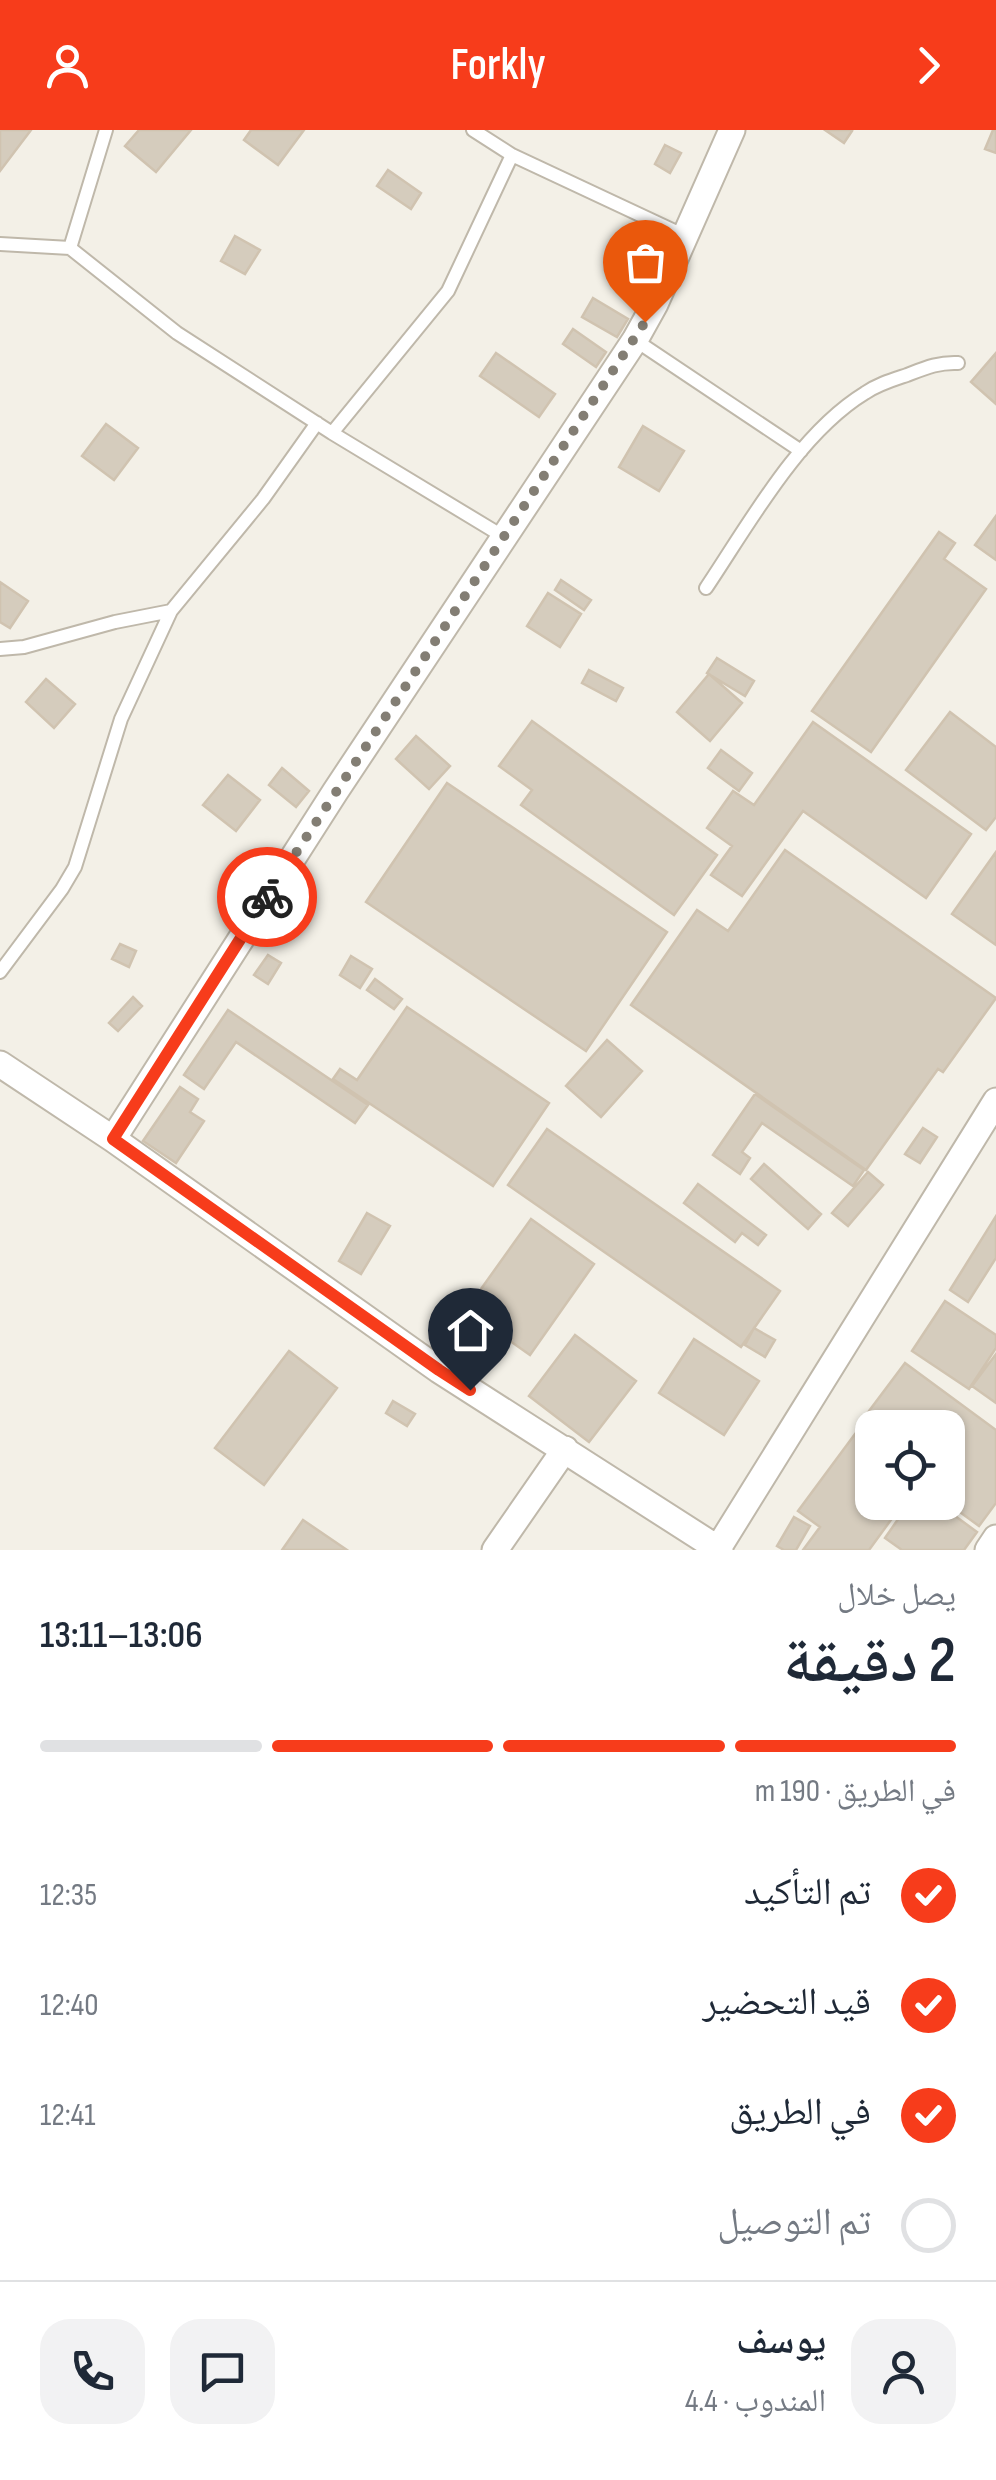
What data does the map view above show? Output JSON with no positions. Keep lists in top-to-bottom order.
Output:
{
  "page": {
    "header": "Forkly",
    "heading": ["2 دقيقة", "يصل خلال", "13:06–13:11"],
    "panel": ["يوسف", "المندوب · 4.4"],
    "bar": "في الطريق · 190 m",
    "list": [
      ["تم التأكيد", "12:35"],
      ["قيد التحضير", "12:40"],
      ["في الطريق", "12:41"],
      "تم التوصيل"
    ]
  }
}
